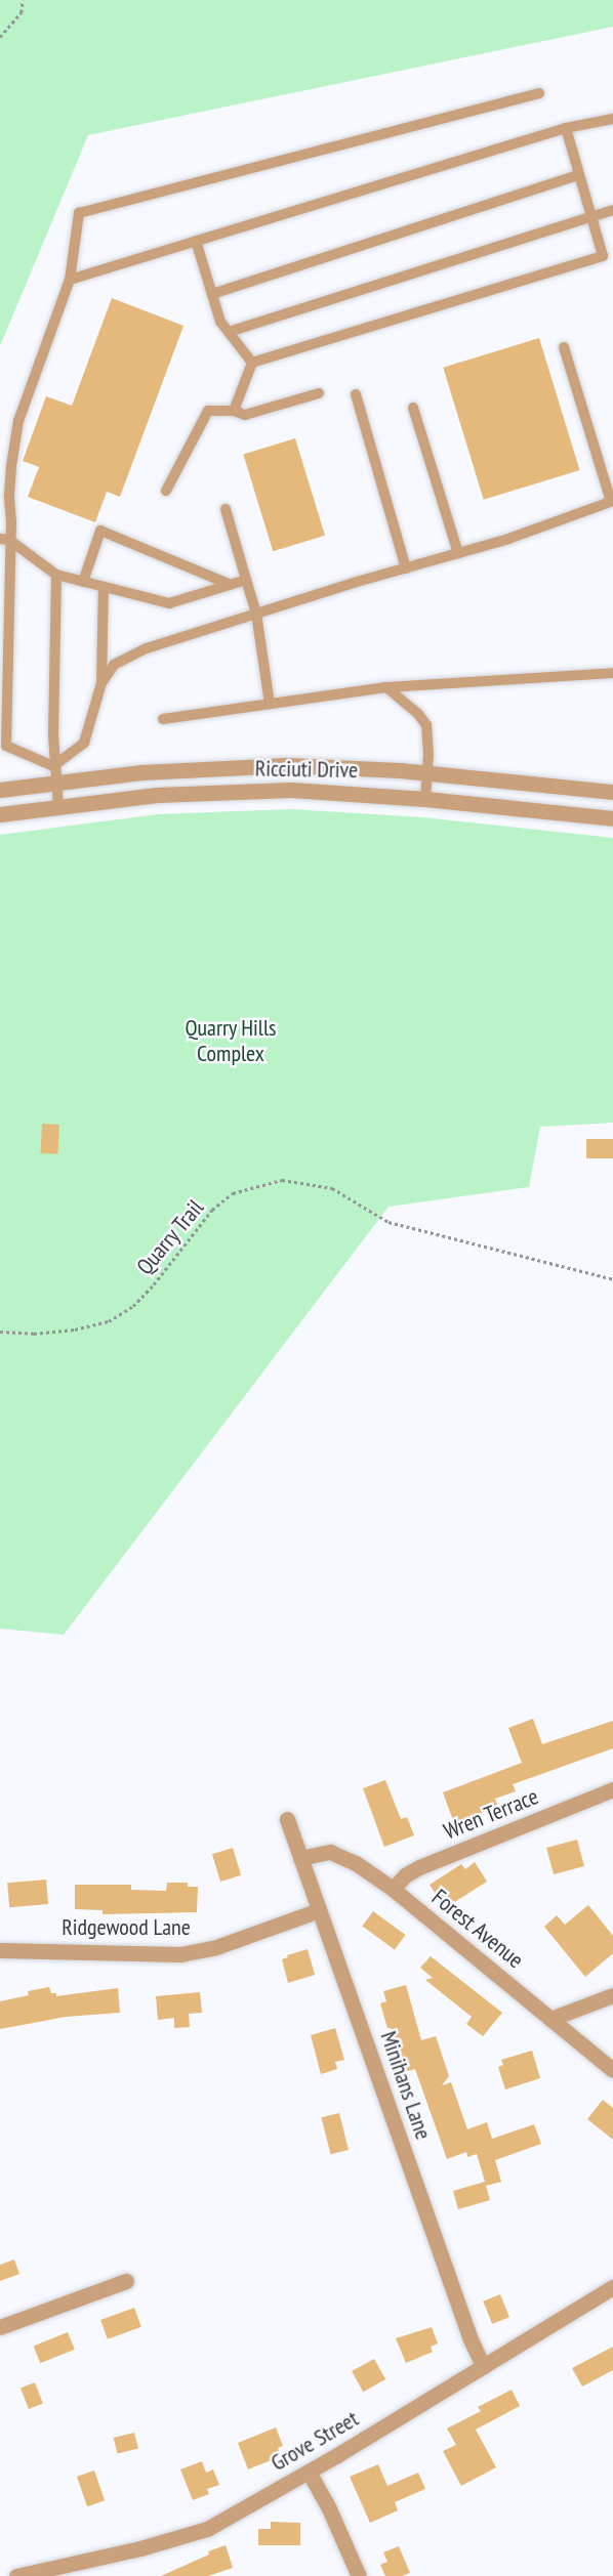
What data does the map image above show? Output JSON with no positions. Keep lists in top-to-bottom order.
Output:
{
  "streets": {
    "street": [
      "Ricciuti Drive",
      "Wren Terrace",
      "Ridgewood Lane",
      "Forest Avenue",
      "Minihans Lane",
      "Grove Street"
    ],
    "path": ["Quarry Trail"]
  },
  "crossings": [
    ["Wren Terrace", "Forest Avenue"],
    ["Ridgewood Lane", "Minihans Lane"],
    ["Forest Avenue", "Minihans Lane"],
    ["Minihans Lane", "Grove Street"]
  ],
  "parks": ["Quarry Hills Complex"]
}
